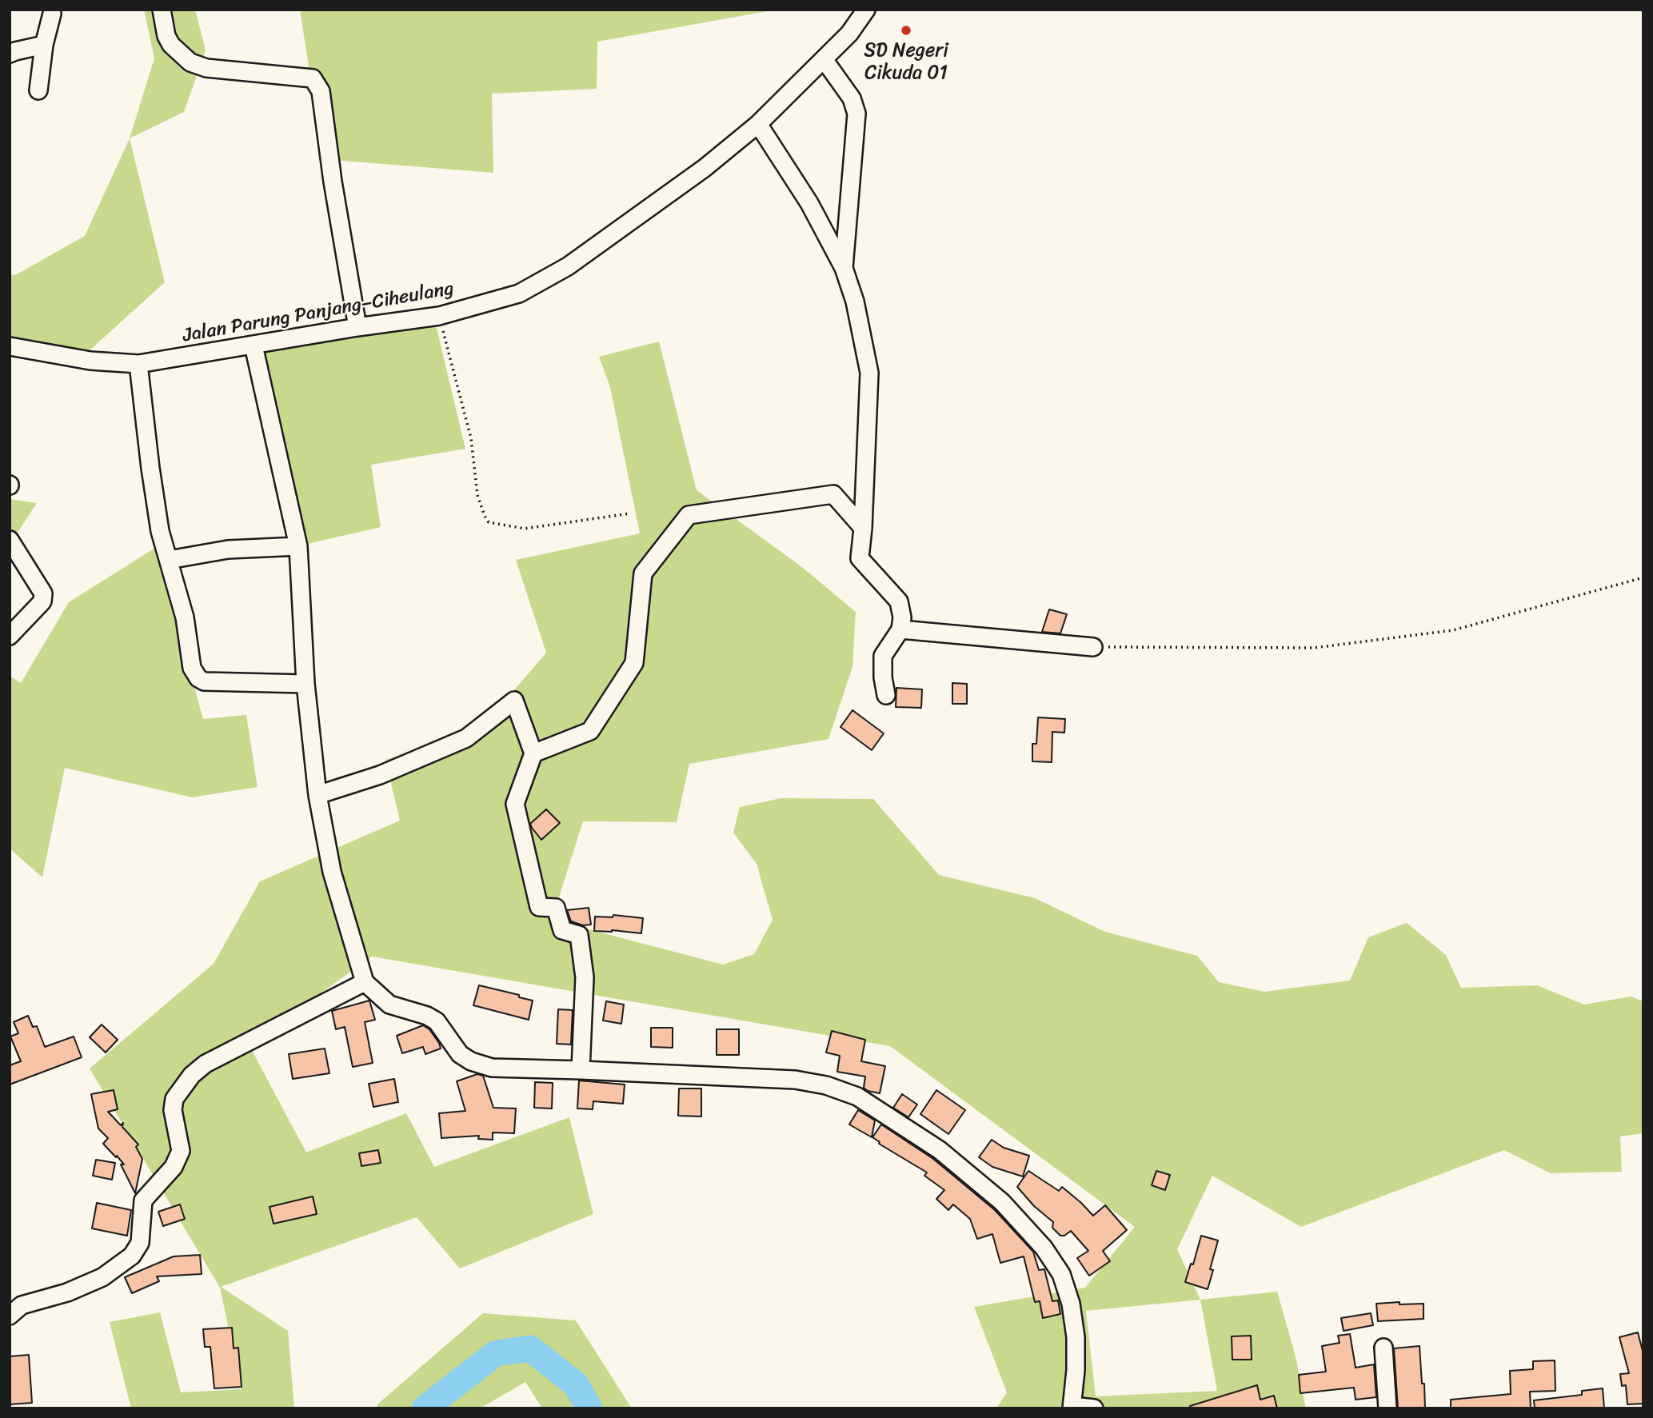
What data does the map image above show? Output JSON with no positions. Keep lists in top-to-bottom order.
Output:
{
  "streets": {
    "street": ["Jalan Parung Panjang–Ciheulang"]
  },
  "places": ["SD Negeri Cikuda 01"]
}
